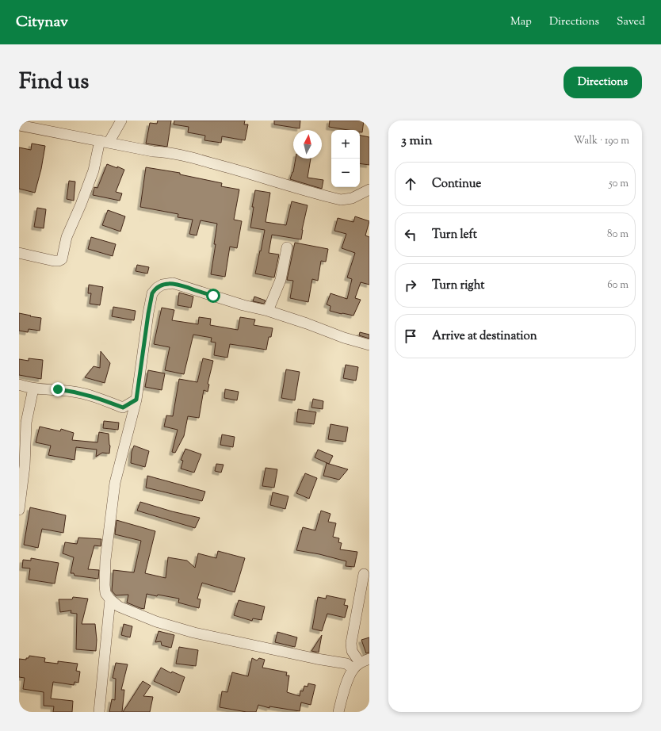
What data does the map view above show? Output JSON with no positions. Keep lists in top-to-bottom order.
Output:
{
  "north": "top",
  "page": {
    "header": "Citynav",
    "nav": ["Map", "Directions", "Saved"],
    "title": "Find us",
    "buttons": "Directions",
    "heading": ["3 min", "Walk · 190 m"],
    "map_buttons": ["+", "−"],
    "list": [
      ["Continue", "50 m"],
      ["Turn left", "80 m"],
      ["Turn right", "60 m"],
      "Arrive at destination"
    ]
  }
}
